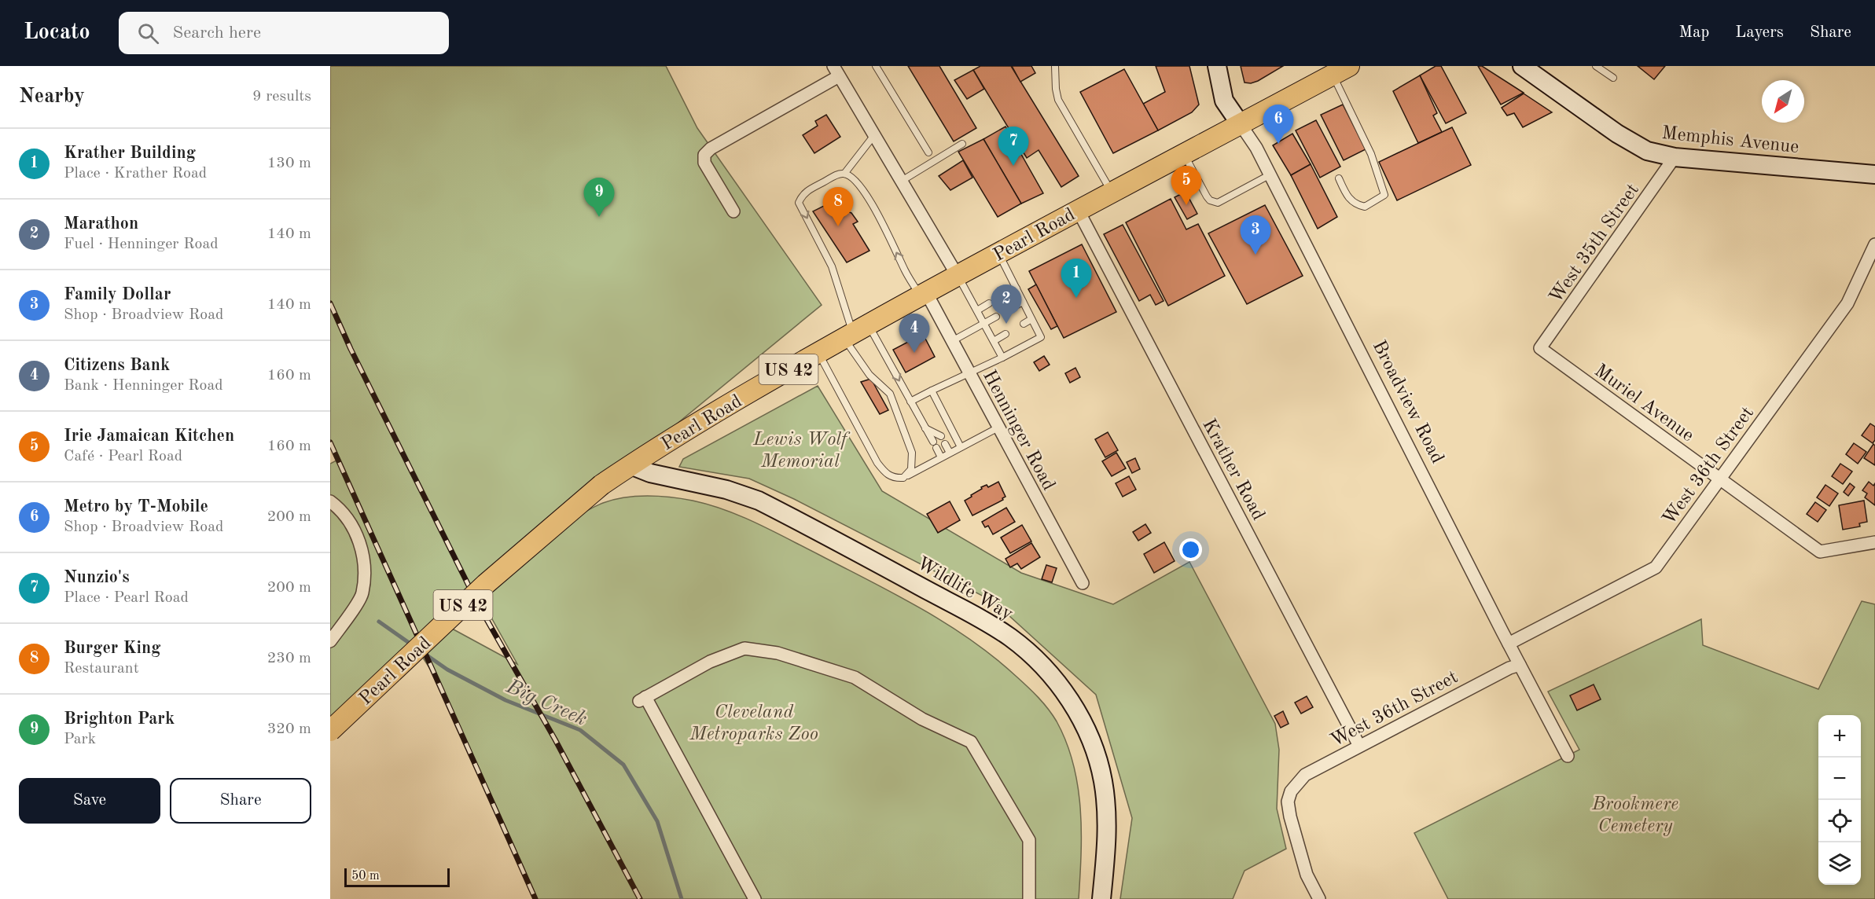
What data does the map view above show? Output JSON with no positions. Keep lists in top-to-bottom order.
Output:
{
  "streets": {
    "main road": ["Pearl Road", "US 42"],
    "street": [
      "Memphis Avenue",
      "West 35th Street",
      "Broadview Road",
      "Muriel Avenue",
      "Henninger Road",
      "West 36th Street",
      "Krather Road",
      "Wildlife Way"
    ]
  },
  "crossings": [
    ["Memphis Avenue", "West 35th Street"],
    ["Pearl Road", "Broadview Road"],
    ["Pearl Road", "Henninger Road"],
    ["Pearl Road", "Krather Road"],
    ["Pearl Road", "Wildlife Way"],
    ["West 35th Street", "Muriel Avenue"],
    ["Broadview Road", "West 36th Street"],
    ["Muriel Avenue", "West 36th Street"],
    ["West 36th Street", "Krather Road"]
  ],
  "water": ["Big Creek"],
  "parks": ["Lewis Wolf Memorial", "Cleveland Metroparks Zoo", "Brookmere Cemetery"],
  "scale_bar": "50 m",
  "north": "bottom left",
  "page": {
    "header": "Locato",
    "search": "Search here",
    "nav": ["Map", "Layers", "Share"],
    "heading": ["Nearby", "9 results"],
    "pins": [
      "6",
      "7",
      "5",
      "9",
      "8",
      "3",
      "1",
      "2",
      "4"
    ],
    "list": [
      {
        "mark": "1",
        "name": "Krather Building",
        "note": "Place · Krather Road",
        "value": "130 m"
      },
      {
        "mark": "2",
        "name": "Marathon",
        "note": "Fuel · Henninger Road",
        "value": "140 m"
      },
      {
        "mark": "3",
        "name": "Family Dollar",
        "note": "Shop · Broadview Road",
        "value": "140 m"
      },
      {
        "mark": "4",
        "name": "Citizens Bank",
        "note": "Bank · Henninger Road",
        "value": "160 m"
      },
      {
        "mark": "5",
        "name": "Irie Jamaican Kitchen",
        "note": "Café · Pearl Road",
        "value": "160 m"
      },
      {
        "mark": "6",
        "name": "Metro by T-Mobile",
        "note": "Shop · Broadview Road",
        "value": "200 m"
      },
      {
        "mark": "7",
        "name": "Nunzio's",
        "note": "Place · Pearl Road",
        "value": "200 m"
      },
      {
        "mark": "8",
        "name": "Burger King",
        "note": "Restaurant",
        "value": "230 m"
      },
      {
        "mark": "9",
        "name": "Brighton Park",
        "note": "Park",
        "value": "320 m"
      }
    ],
    "map_buttons": ["+", "−"],
    "buttons": ["Save", "Share"],
    "scale": "50 m"
  }
}
